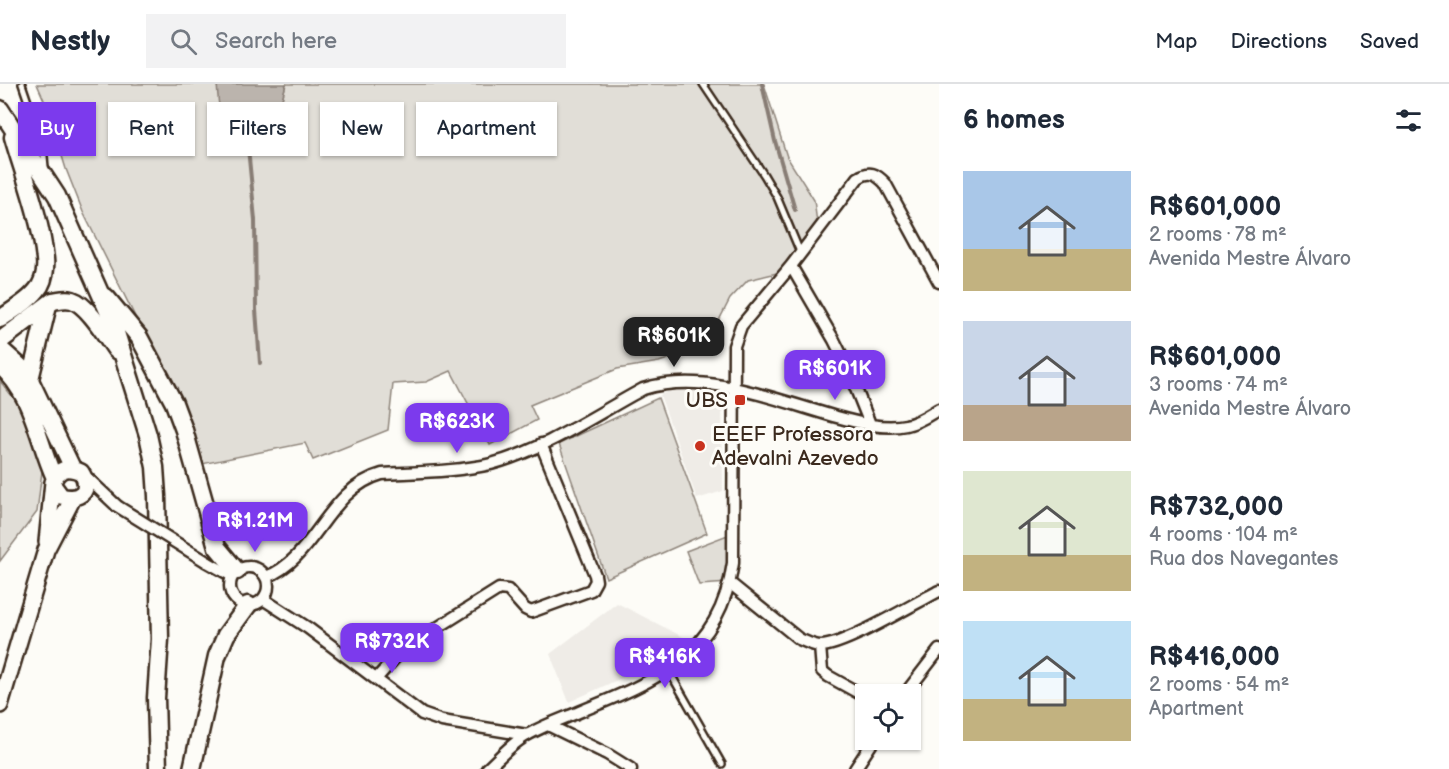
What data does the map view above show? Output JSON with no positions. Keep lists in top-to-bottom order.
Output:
{
  "places": {
    "transit": ["UBS"],
    "other": ["EEEF Professora Adevalni Azevedo"]
  },
  "page": {
    "header": "Nestly",
    "search": "Search here",
    "nav": ["Map", "Directions", "Saved"],
    "heading": "6 homes",
    "chip": [
      "Buy",
      "Rent",
      "Filters",
      "New",
      "Apartment"
    ],
    "list": [
      {
        "name": "R$601,000",
        "note": "2 rooms · 78 m² · Avenida Mestre Álvaro"
      },
      {
        "name": "R$601,000",
        "note": "3 rooms · 74 m² · Avenida Mestre Álvaro"
      },
      {
        "name": "R$732,000",
        "note": "4 rooms · 104 m² · Rua dos Navegantes"
      },
      {
        "name": "R$416,000",
        "note": "2 rooms · 54 m² · Apartment"
      }
    ],
    "price": [
      "R$601K",
      "R$601K",
      "R$623K",
      "R$1.21M",
      "R$732K",
      "R$416K"
    ]
  }
}
